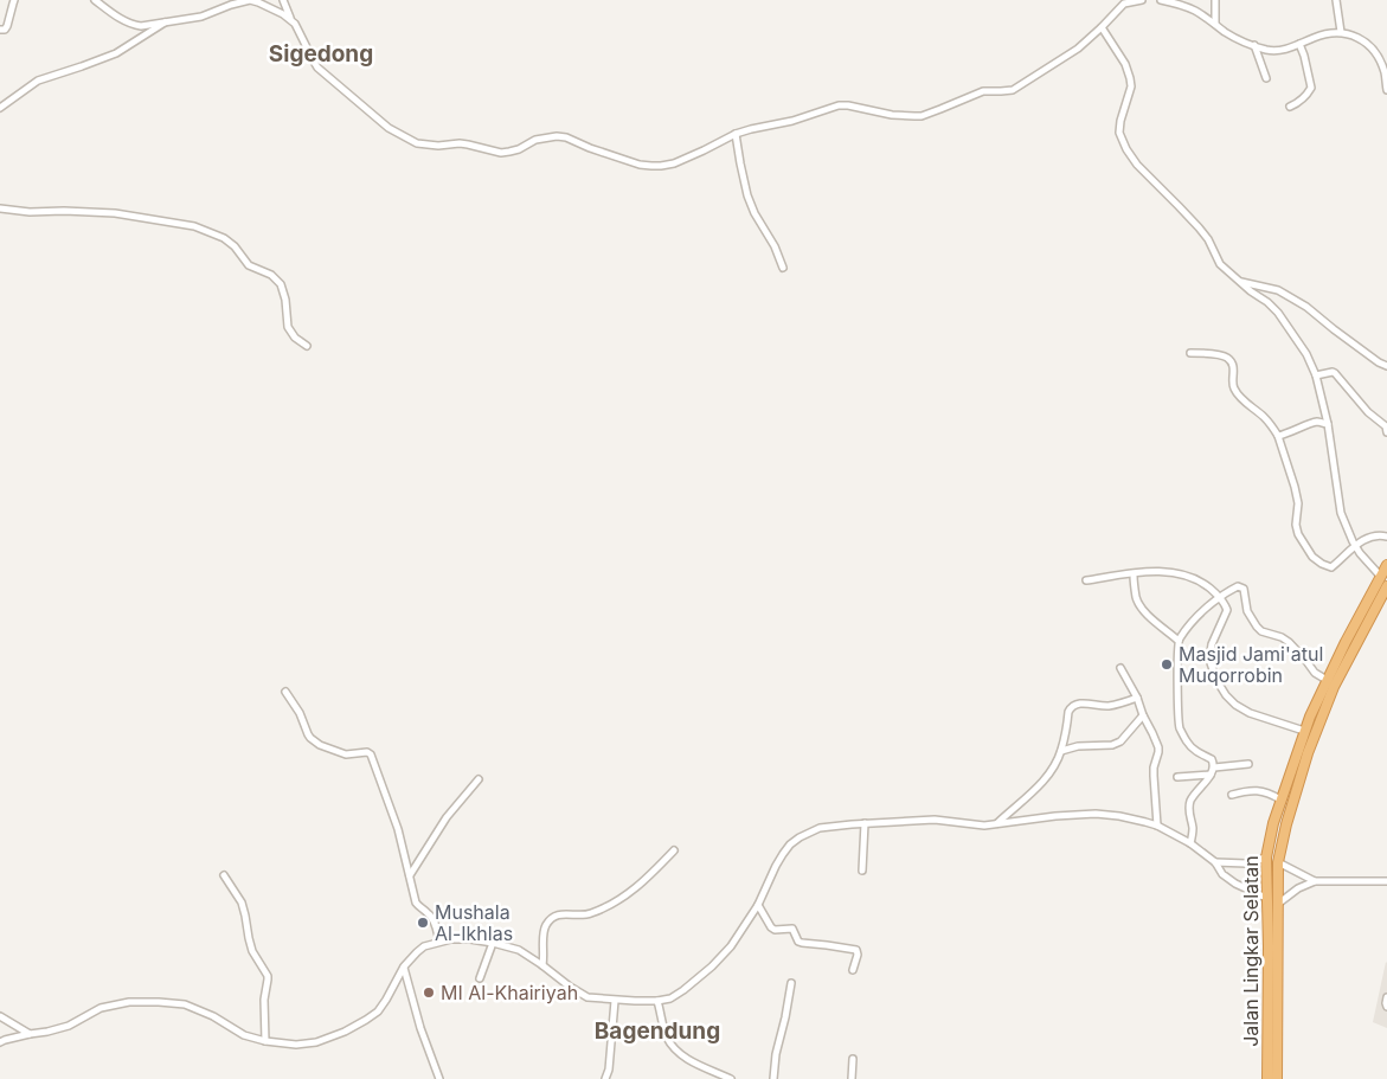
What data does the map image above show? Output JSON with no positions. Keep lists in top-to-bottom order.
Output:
{
  "streets": {
    "highway": ["Jalan Lingkar Selatan"]
  },
  "districts": ["Sigedong", "Bagendung"],
  "places": ["Masjid Jami'atul Muqorrobin", "Mushala Al-Ikhlas", "MI Al-Khairiyah"]
}
